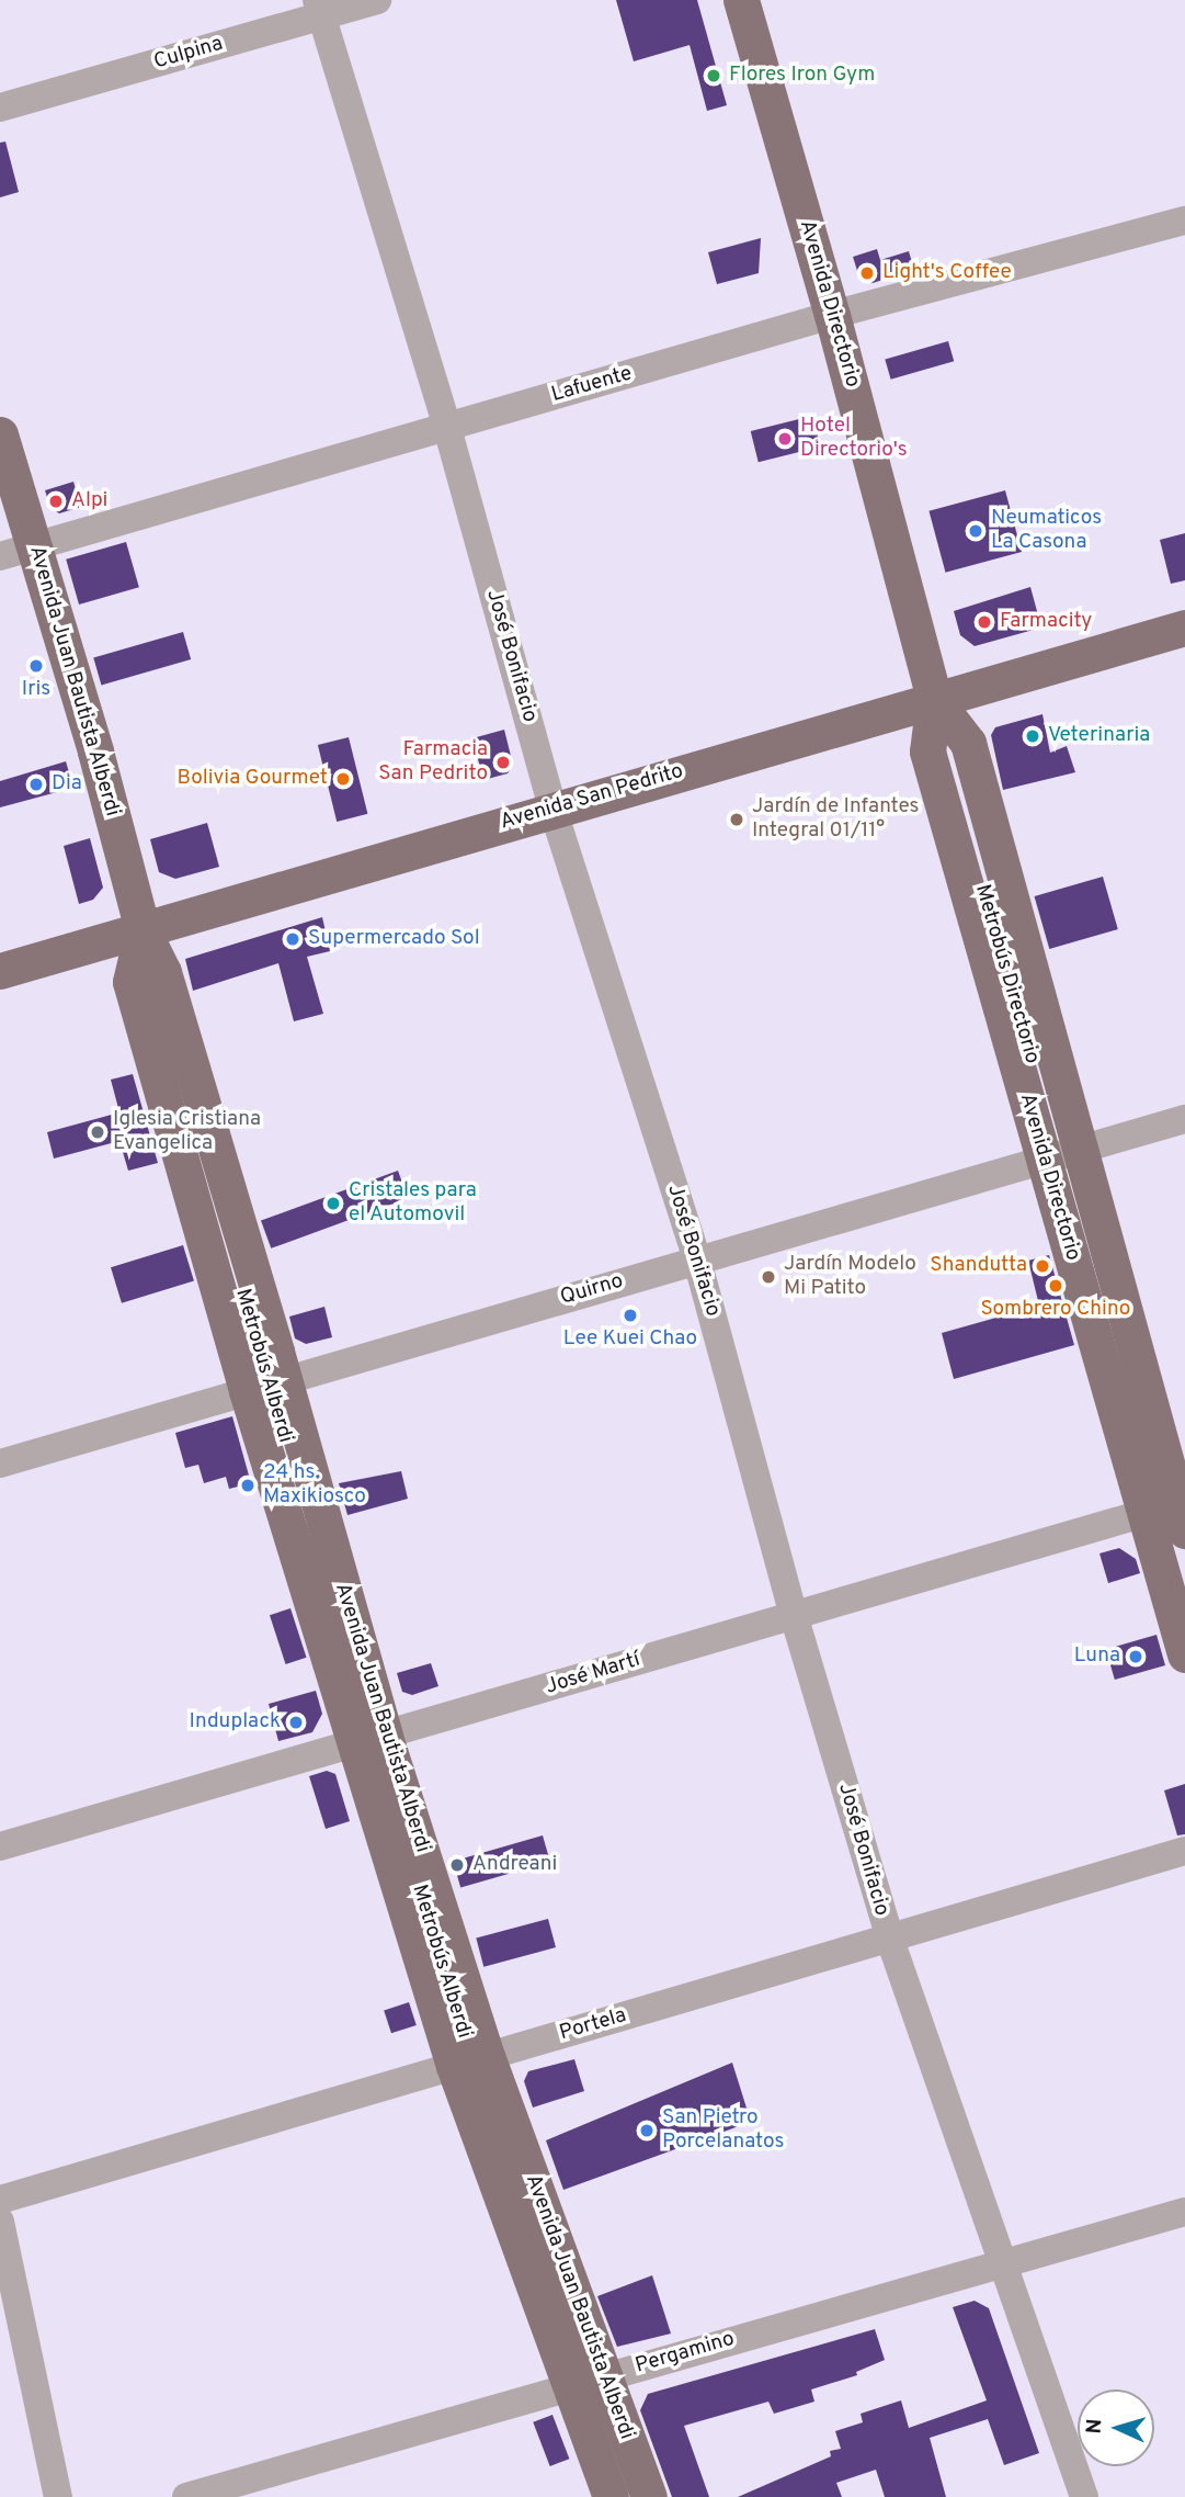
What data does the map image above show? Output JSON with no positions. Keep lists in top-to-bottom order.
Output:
{
  "streets": {
    "main road": ["Avenida Directorio", "Avenida Juan Bautista Alberdi", "Avenida San Pedrito"],
    "street": [
      "Culpina",
      "Lafuente",
      "José Bonifacio",
      "Quirno",
      "José Martí",
      "Portela",
      "Pergamino"
    ]
  },
  "crossings": [
    ["Culpina", "José Bonifacio"],
    ["Avenida Directorio", "Lafuente"],
    ["Avenida Directorio", "Avenida San Pedrito"],
    ["Avenida Directorio", "Quirno"],
    ["Avenida Directorio", "José Martí"],
    ["Lafuente", "José Bonifacio"],
    ["Lafuente", "Avenida Juan Bautista Alberdi"],
    ["José Bonifacio", "Avenida San Pedrito"],
    ["José Bonifacio", "Quirno"],
    ["José Bonifacio", "José Martí"],
    ["José Bonifacio", "Portela"],
    ["José Bonifacio", "Pergamino"],
    ["Avenida Juan Bautista Alberdi", "Avenida San Pedrito"],
    ["Avenida Juan Bautista Alberdi", "Quirno"],
    ["Avenida Juan Bautista Alberdi", "José Martí"],
    ["Avenida Juan Bautista Alberdi", "Portela"],
    ["Avenida Juan Bautista Alberdi", "Pergamino"]
  ],
  "places": [
    "Flores Iron Gym",
    "Light's Coffee",
    "Hotel Directorio's",
    "Alpi",
    "Neumaticos La Casona",
    "Farmacity",
    "Iris",
    "Veterinaria",
    "Farmacia San Pedrito",
    "Bolivia Gourmet",
    "Dia",
    "Jardín de Infantes Integral 01/11°",
    "Supermercado Sol",
    "Iglesia Cristiana Evangelica",
    "Cristales para el Automovil",
    "Shandutta",
    "Jardín Modelo Mi Patito",
    "Sombrero Chino",
    "Lee Kuei Chao",
    "24 hs. Maxikiosco",
    "Luna",
    "Induplack",
    "Andreani",
    "San Pietro Porcelanatos"
  ],
  "north": "left"
}
